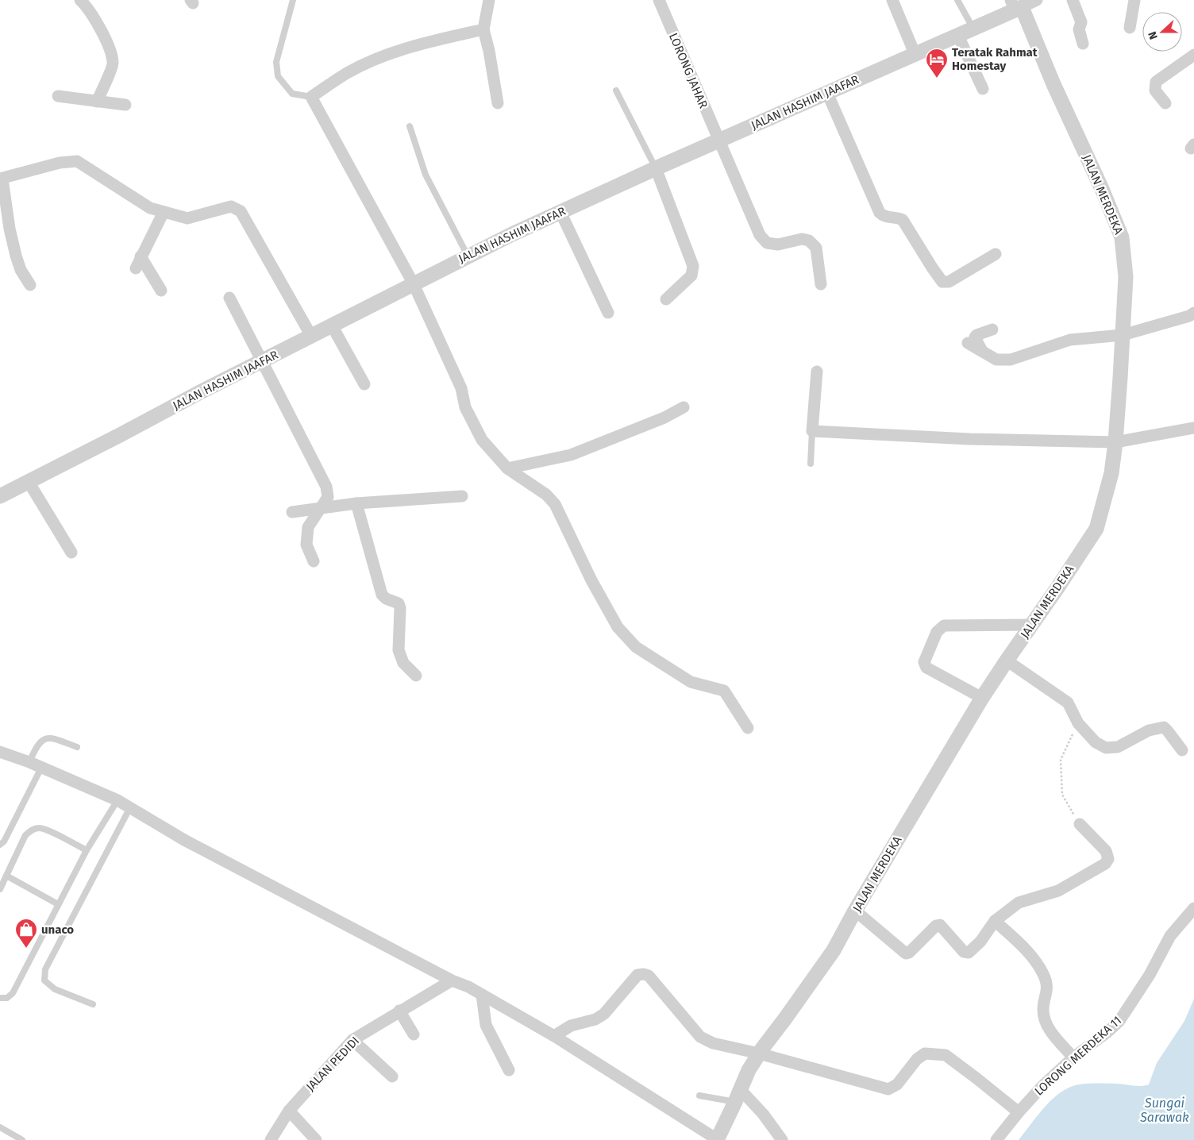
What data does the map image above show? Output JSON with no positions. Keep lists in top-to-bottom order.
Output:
{
  "streets": {
    "street": [
      "LORONG JAHAR",
      "JALAN HASHIM JAAFAR",
      "JALAN MERDEKA",
      "LORONG MERDEKA 11",
      "JALAN PEDIDI"
    ]
  },
  "crossings": [
    ["LORONG JAHAR", "JALAN HASHIM JAAFAR"],
    ["JALAN HASHIM JAAFAR", "JALAN MERDEKA"]
  ],
  "water": ["Sungai Sarawak"],
  "places": {
    "hotel": ["Teratak Rahmat Homestay"],
    "shop": ["unaco"]
  },
  "north": "left"
}
